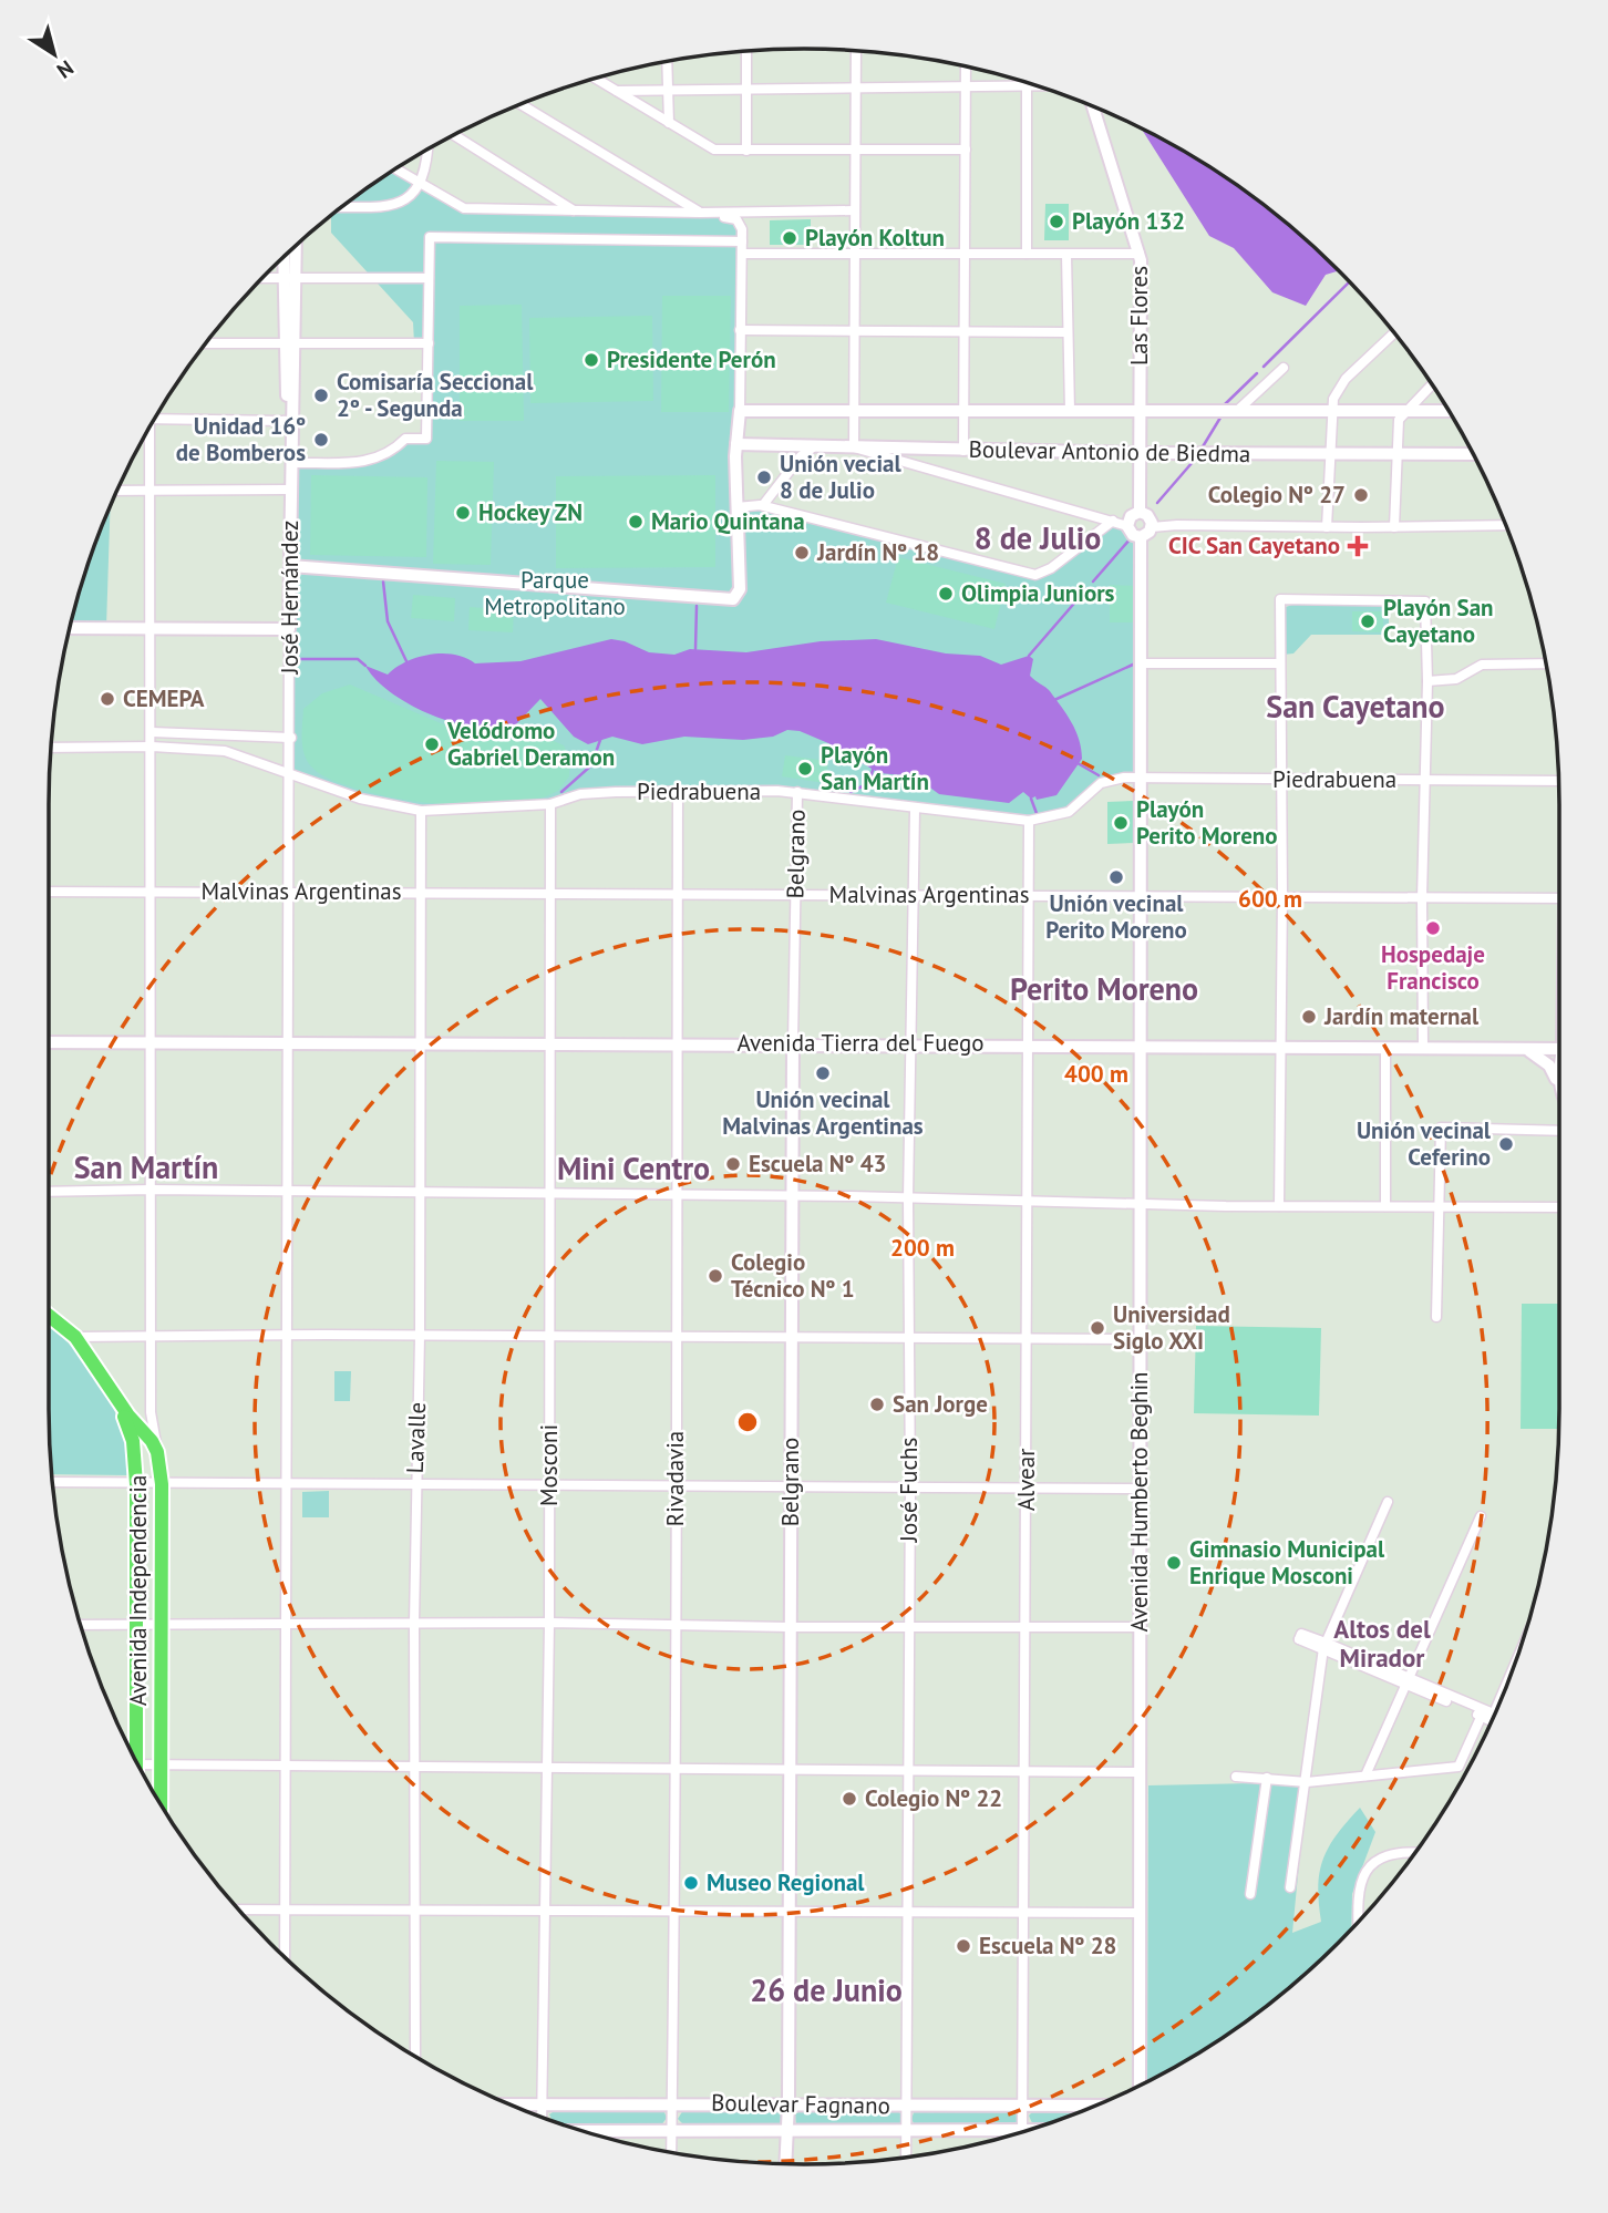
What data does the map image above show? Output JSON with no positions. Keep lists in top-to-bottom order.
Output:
{
  "streets": {
    "main road": ["Avenida Independencia"],
    "street": [
      "Las Flores",
      "Boulevar Antonio de Biedma",
      "José Hernández",
      "Piedrabuena",
      "Belgrano",
      "Malvinas Argentinas",
      "Avenida Tierra del Fuego",
      "Lavalle",
      "Mosconi",
      "Rivadavia",
      "Alvear",
      "José Fuchs",
      "Avenida Humberto Beghin",
      "Boulevar Fagnano"
    ]
  },
  "crossings": [
    ["Las Flores", "Boulevar Antonio de Biedma"],
    ["José Hernández", "Piedrabuena"],
    ["José Hernández", "Malvinas Argentinas"],
    ["José Hernández", "Avenida Tierra del Fuego"],
    ["Piedrabuena", "Belgrano"],
    ["Piedrabuena", "Lavalle"],
    ["Piedrabuena", "Mosconi"],
    ["Piedrabuena", "Rivadavia"],
    ["Piedrabuena", "Alvear"],
    ["Piedrabuena", "José Fuchs"],
    ["Piedrabuena", "Avenida Humberto Beghin"],
    ["Belgrano", "Malvinas Argentinas"],
    ["Belgrano", "Avenida Tierra del Fuego"],
    ["Belgrano", "Boulevar Fagnano"],
    ["Malvinas Argentinas", "Lavalle"],
    ["Malvinas Argentinas", "Mosconi"],
    ["Malvinas Argentinas", "Rivadavia"],
    ["Malvinas Argentinas", "Alvear"],
    ["Malvinas Argentinas", "José Fuchs"],
    ["Malvinas Argentinas", "Avenida Humberto Beghin"],
    ["Avenida Tierra del Fuego", "Lavalle"],
    ["Avenida Tierra del Fuego", "Mosconi"],
    ["Avenida Tierra del Fuego", "Rivadavia"],
    ["Avenida Tierra del Fuego", "Alvear"],
    ["Avenida Tierra del Fuego", "José Fuchs"],
    ["Avenida Tierra del Fuego", "Avenida Humberto Beghin"],
    ["Mosconi", "Boulevar Fagnano"],
    ["Rivadavia", "Boulevar Fagnano"],
    ["Alvear", "Boulevar Fagnano"],
    ["José Fuchs", "Boulevar Fagnano"]
  ],
  "districts": [
    "8 de Julio",
    "San Cayetano",
    "Perito Moreno",
    "San Martín",
    "Mini Centro",
    "Altos del Mirador",
    "26 de Junio"
  ],
  "parks": ["Parque Metropolitano"],
  "places": {
    "other": [
      "Playón 132",
      "Playón Koltun",
      "Presidente Perón",
      "Comisaría Seccional 2º - Segunda",
      "Unidad 16º de Bomberos",
      "Unión vecial 8 de Julio",
      "Colegio Nº 27",
      "Hockey ZN",
      "Mario Quintana",
      "Jardín Nº 18",
      "Olimpia Juniors",
      "Playón San Cayetano",
      "CEMEPA",
      "Velódromo Gabriel Deramon",
      "Playón San Martín",
      "Playón Perito Moreno",
      "Unión vecinal Perito Moreno",
      "Hospedaje Francisco",
      "Jardín maternal",
      "Unión vecinal Malvinas Argentinas",
      "Unión vecinal Ceferino",
      "Escuela Nº 43",
      "Colegio Técnico Nº 1",
      "Universidad Siglo XXI",
      "San Jorge",
      "Gimnasio Municipal Enrique Mosconi",
      "Colegio Nº 22",
      "Museo Regional",
      "Escuela Nº 28"
    ],
    "health": ["CIC San Cayetano"]
  },
  "north": "bottom right",
  "rings": ["600 m", "400 m", "200 m"]
}
